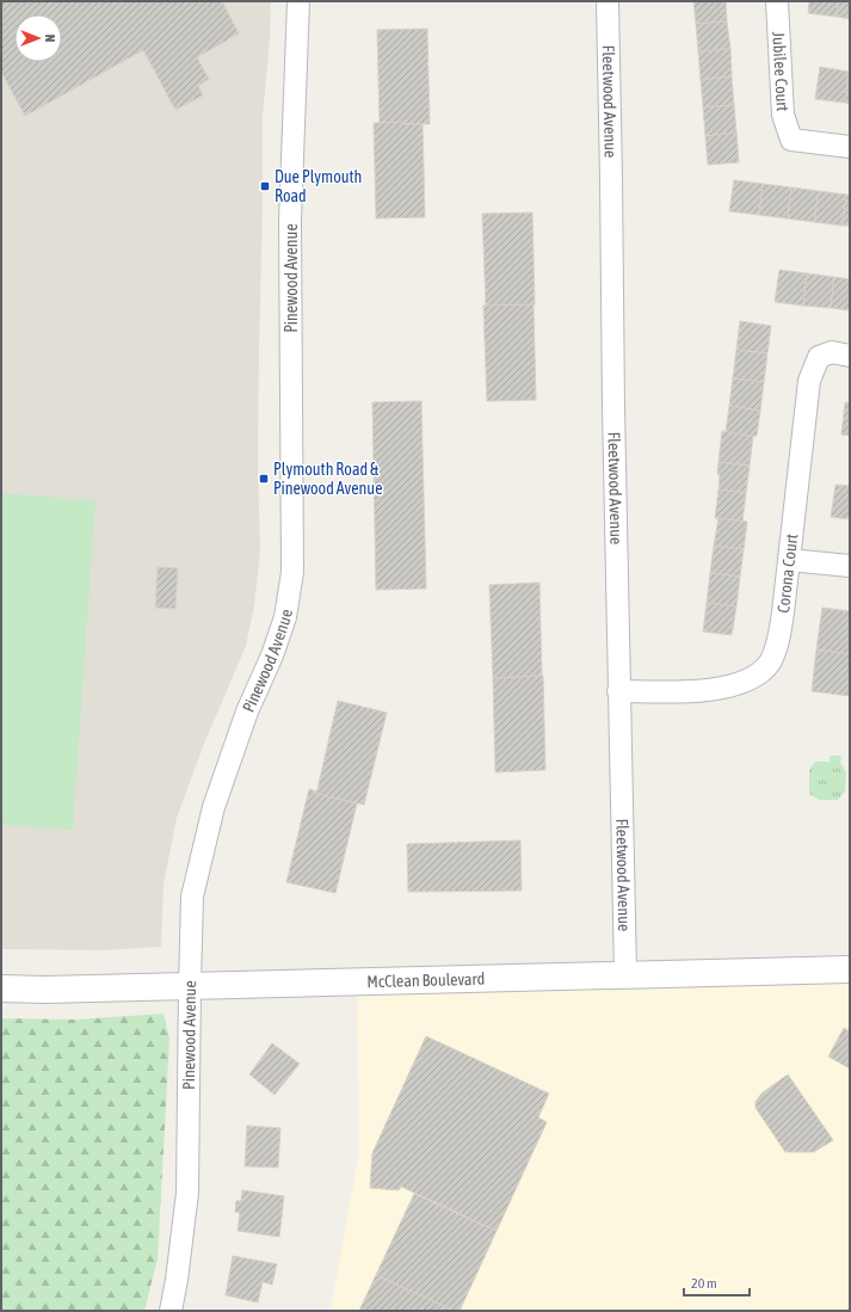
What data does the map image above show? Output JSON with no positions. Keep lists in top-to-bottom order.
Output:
{
  "streets": {
    "street": [
      "Jubilee Court",
      "Fleetwood Avenue",
      "Pinewood Avenue",
      "Corona Court",
      "McClean Boulevard"
    ]
  },
  "crossings": [
    ["Fleetwood Avenue", "Corona Court"],
    ["Fleetwood Avenue", "McClean Boulevard"],
    ["Pinewood Avenue", "McClean Boulevard"]
  ],
  "places": {
    "transit": ["Due Plymouth Road", "Plymouth Road & Pinewood Avenue"]
  },
  "scale_bar": "20 m",
  "north": "right"
}
